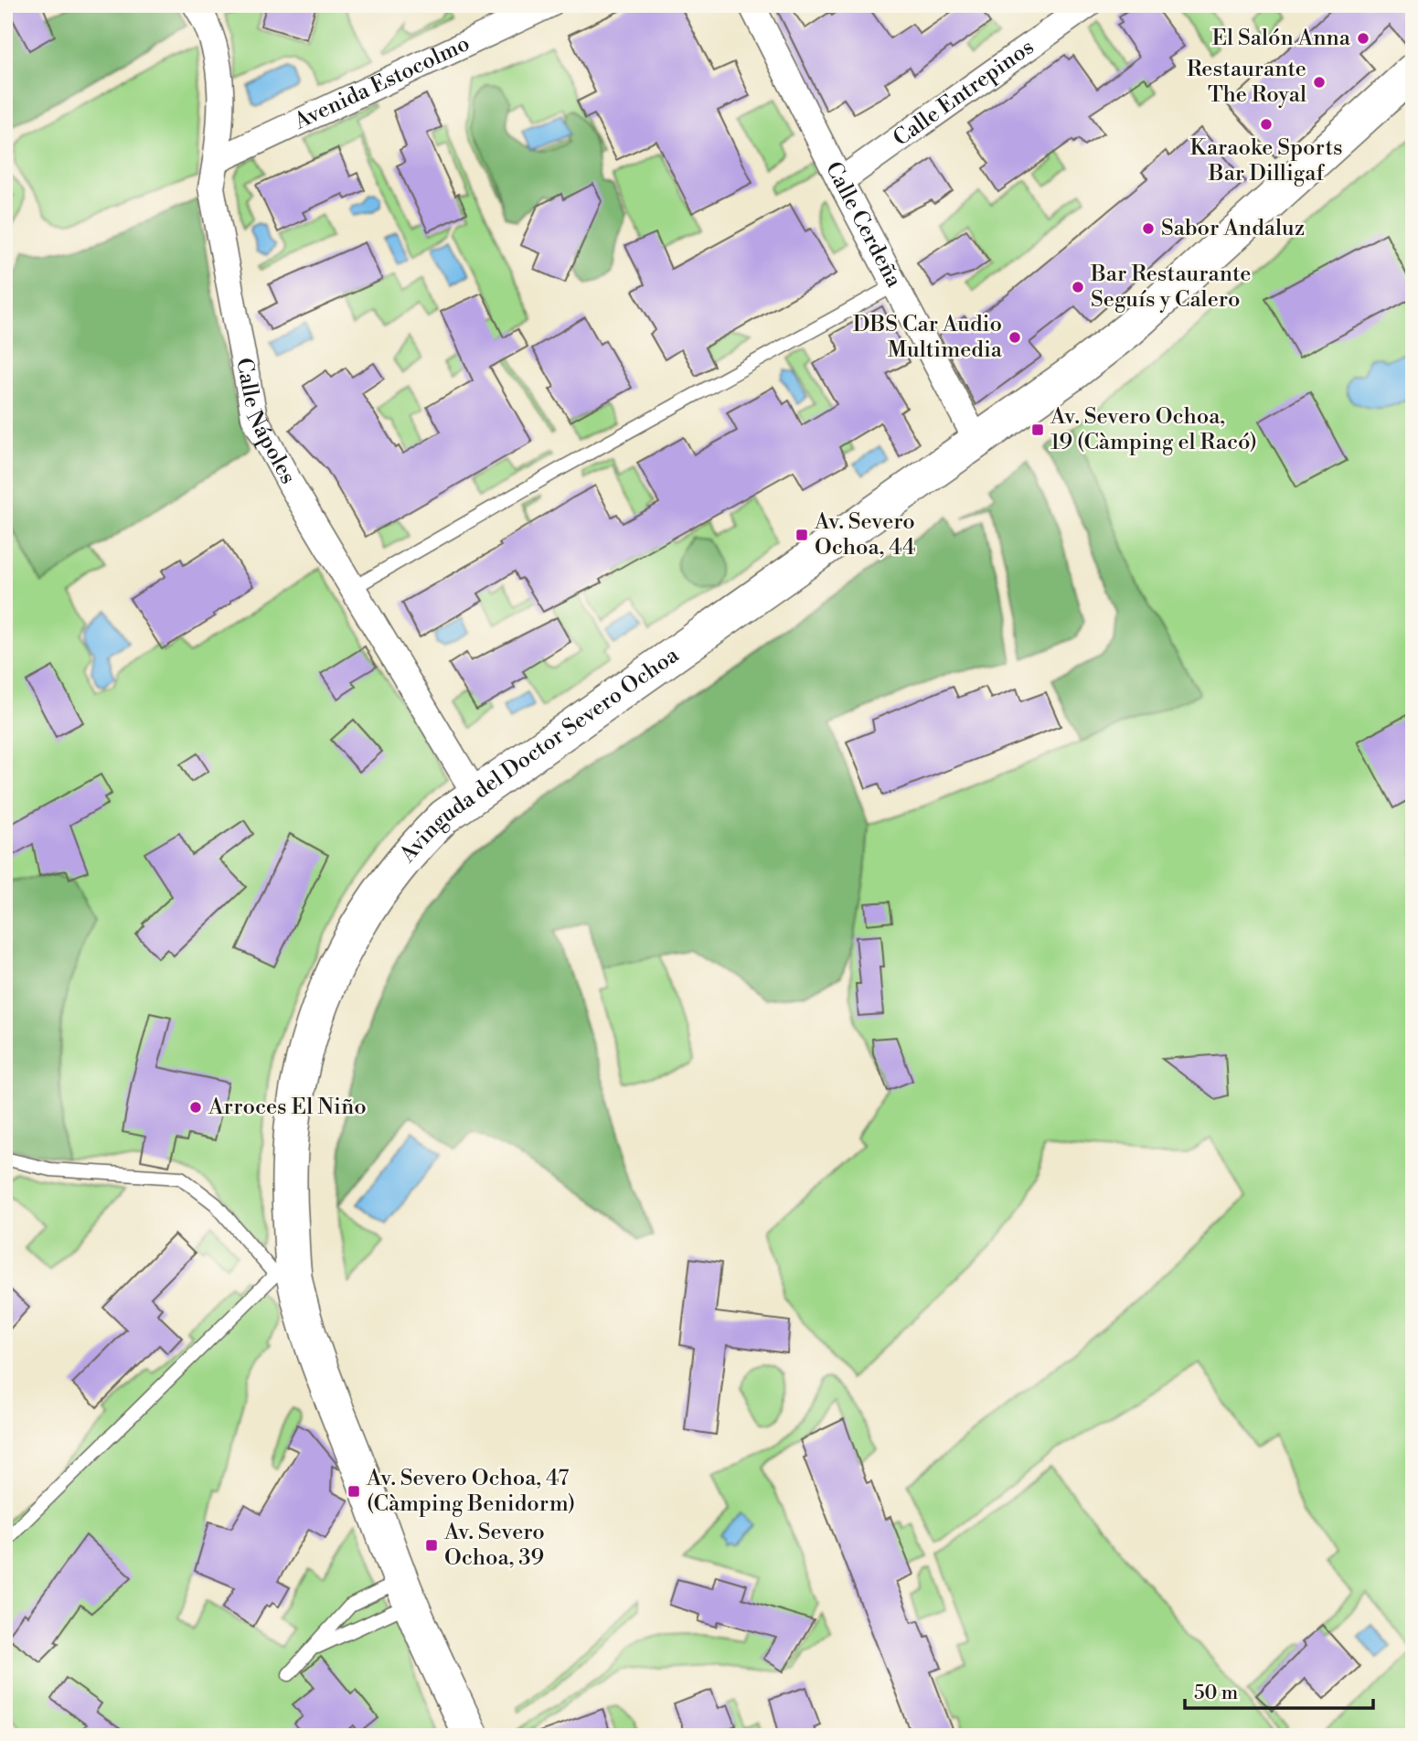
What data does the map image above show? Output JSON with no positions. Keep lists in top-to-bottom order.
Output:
{
  "streets": {
    "street": [
      "Avenida Estocolmo",
      "Calle Entrepinos",
      "Calle Cerdeña",
      "Calle Nápoles",
      "Avinguda del Doctor Severo Ochoa"
    ]
  },
  "crossings": [
    ["Avenida Estocolmo", "Calle Nápoles"],
    ["Calle Entrepinos", "Calle Cerdeña"],
    ["Calle Cerdeña", "Avinguda del Doctor Severo Ochoa"],
    ["Calle Nápoles", "Avinguda del Doctor Severo Ochoa"]
  ],
  "places": {
    "other": [
      "El Salón Anna",
      "Restaurante The Royal",
      "Karaoke Sports Bar Dilligaf",
      "Sabor Andaluz",
      "Bar Restaurante Seguís y Calero",
      "DBS Car Audio Multimedia",
      "Arroces El Niño"
    ],
    "transit": [
      "Av. Severo Ochoa, 19 (Càmping el Racó)",
      "Av. Severo Ochoa, 44",
      "Av. Severo Ochoa, 47 (Càmping Benidorm)",
      "Av. Severo Ochoa, 39"
    ]
  },
  "scale_bar": "50 m"
}
